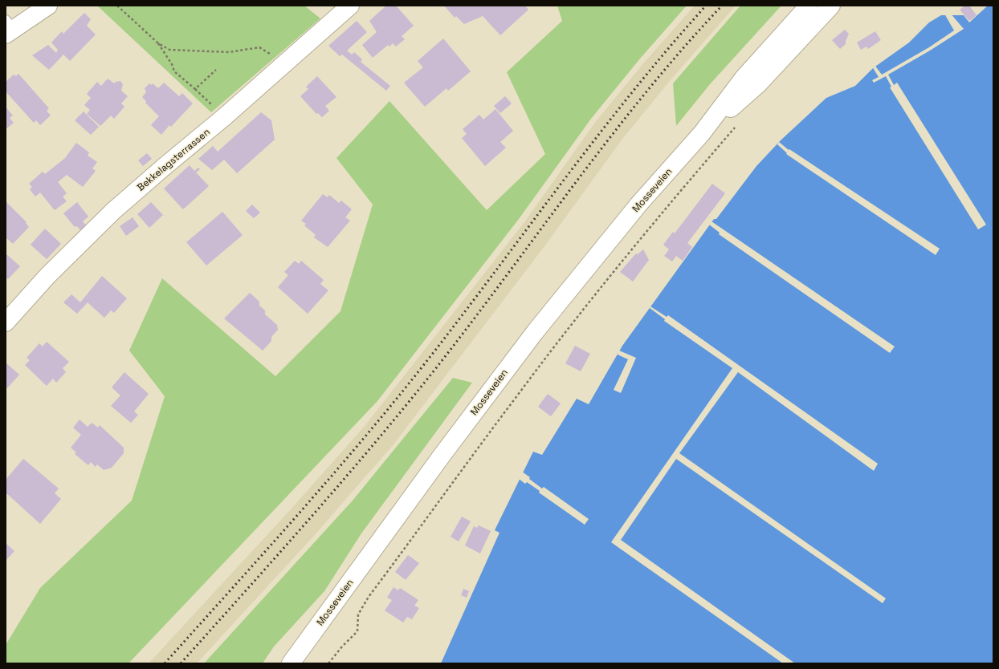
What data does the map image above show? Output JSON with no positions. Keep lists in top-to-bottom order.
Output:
{
  "streets": {
    "main road": ["Bekkelagsterrassen", "Mosseveien"]
  }
}
